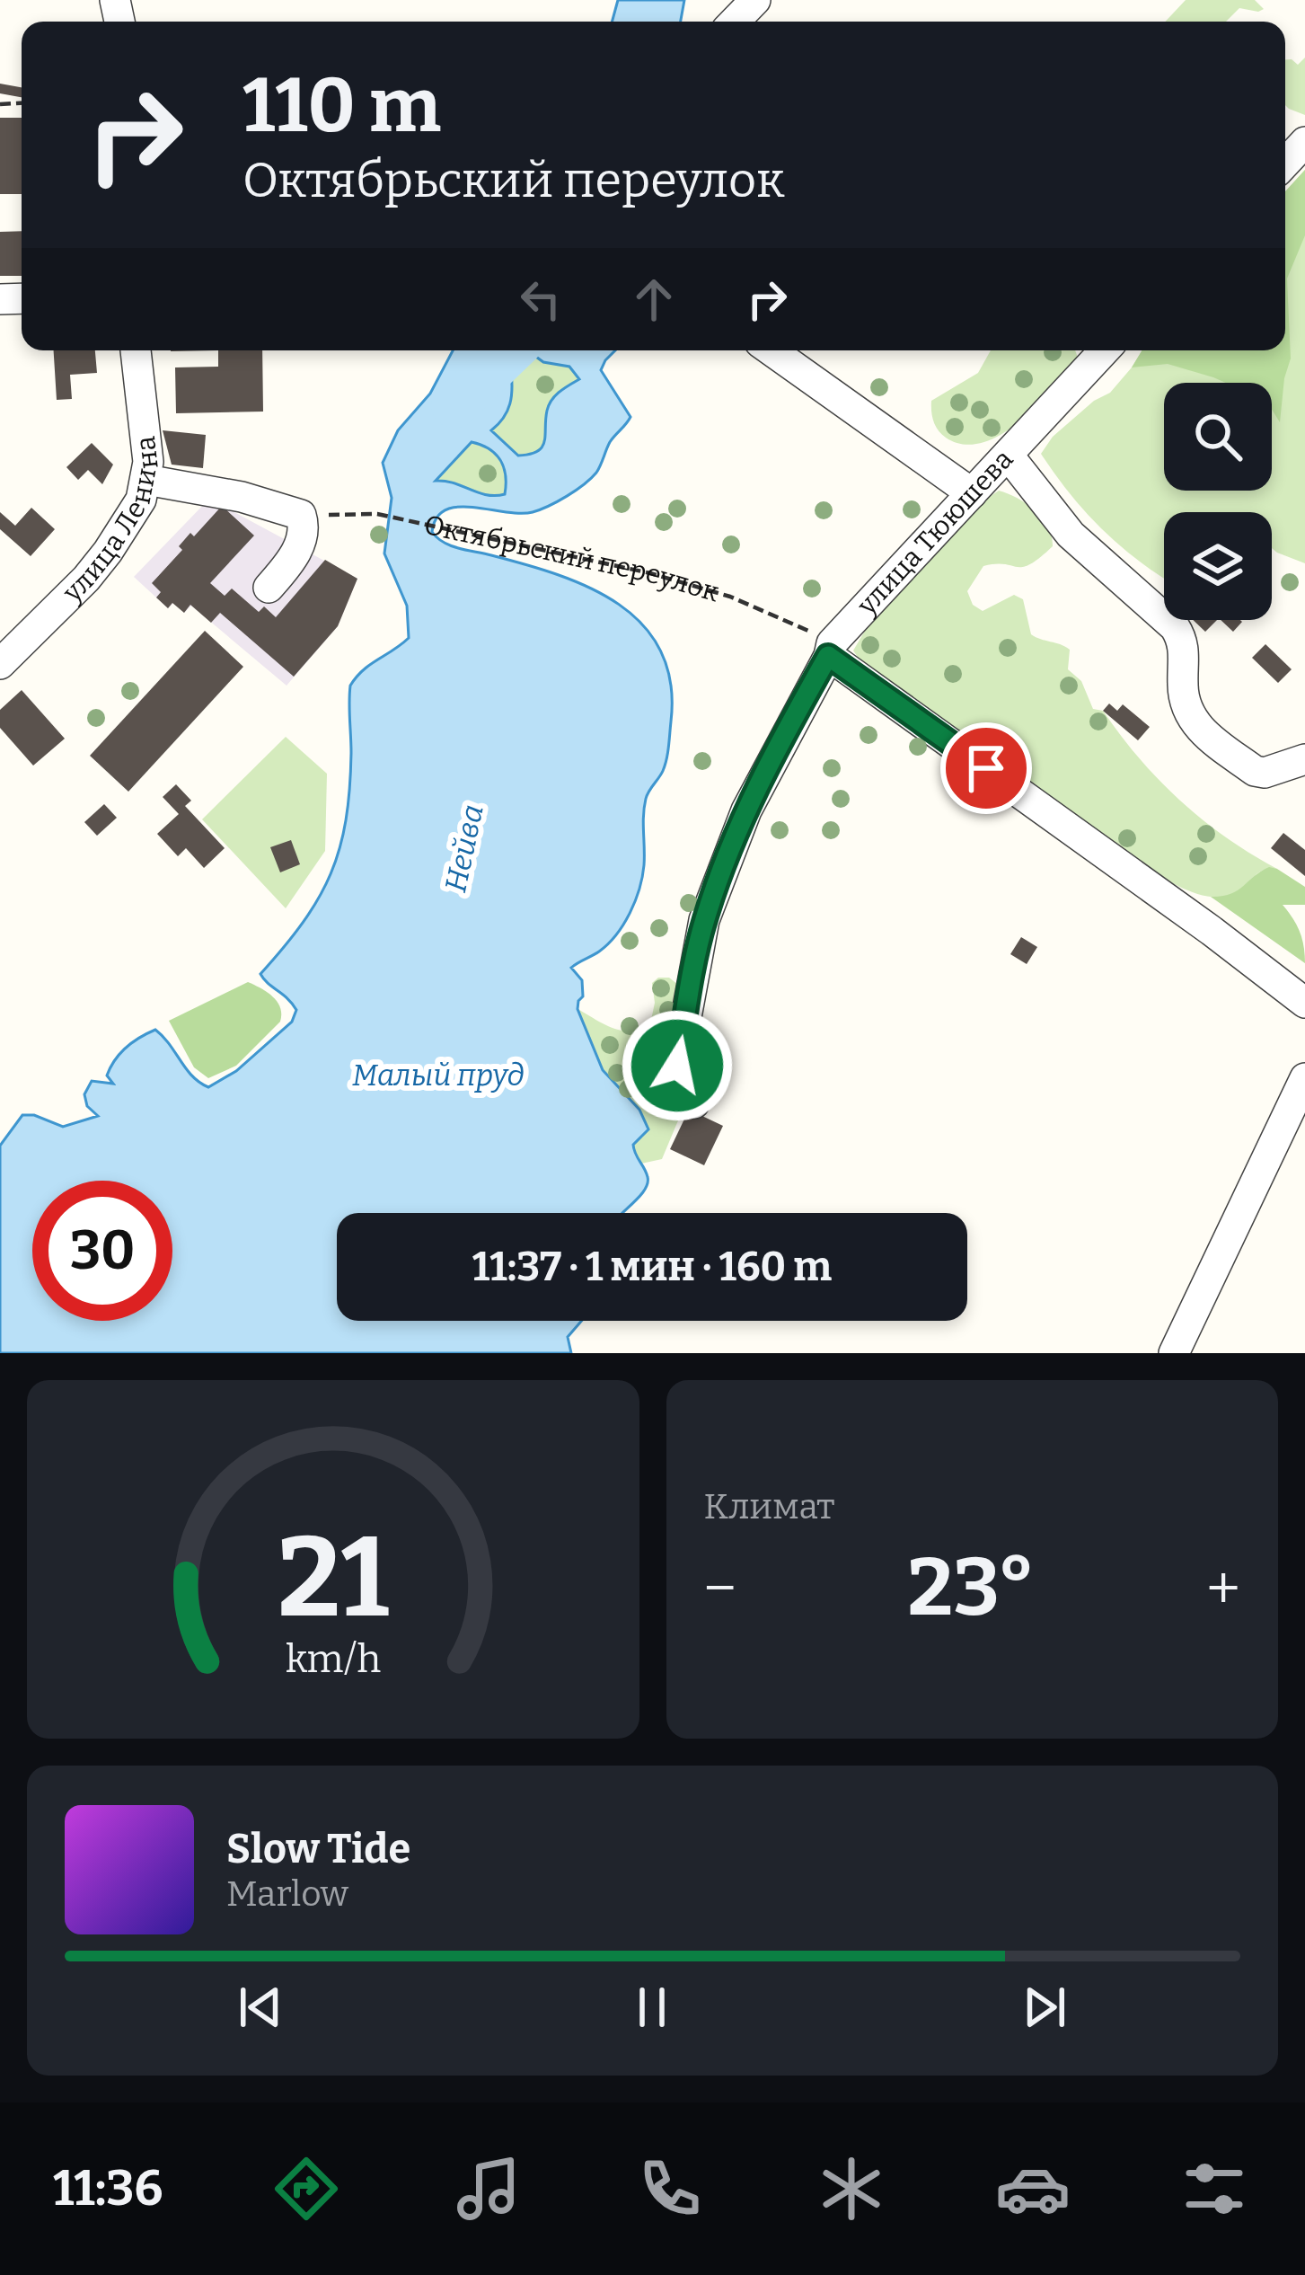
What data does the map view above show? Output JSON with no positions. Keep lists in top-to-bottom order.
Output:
{
  "streets": {
    "street": ["улица Ленина", "улица Тююшева"],
    "path": ["Октябрьский переулок"]
  },
  "crossings": [
    ["улица Тююшева", "Октябрьский переулок"]
  ],
  "water": ["Нейва", "Малый пруд"],
  "page": {
    "turn": ["110 m", "Октябрьский переулок"],
    "limit": "30",
    "trip": "11:37 · 1 мин · 160 m",
    "tile": "Климат",
    "heat": ["−", "23°", "+"],
    "song": ["Slow Tide", "Marlow"],
    "tabs": "11:36",
    "gauge": ["21", "km/h"]
  }
}
